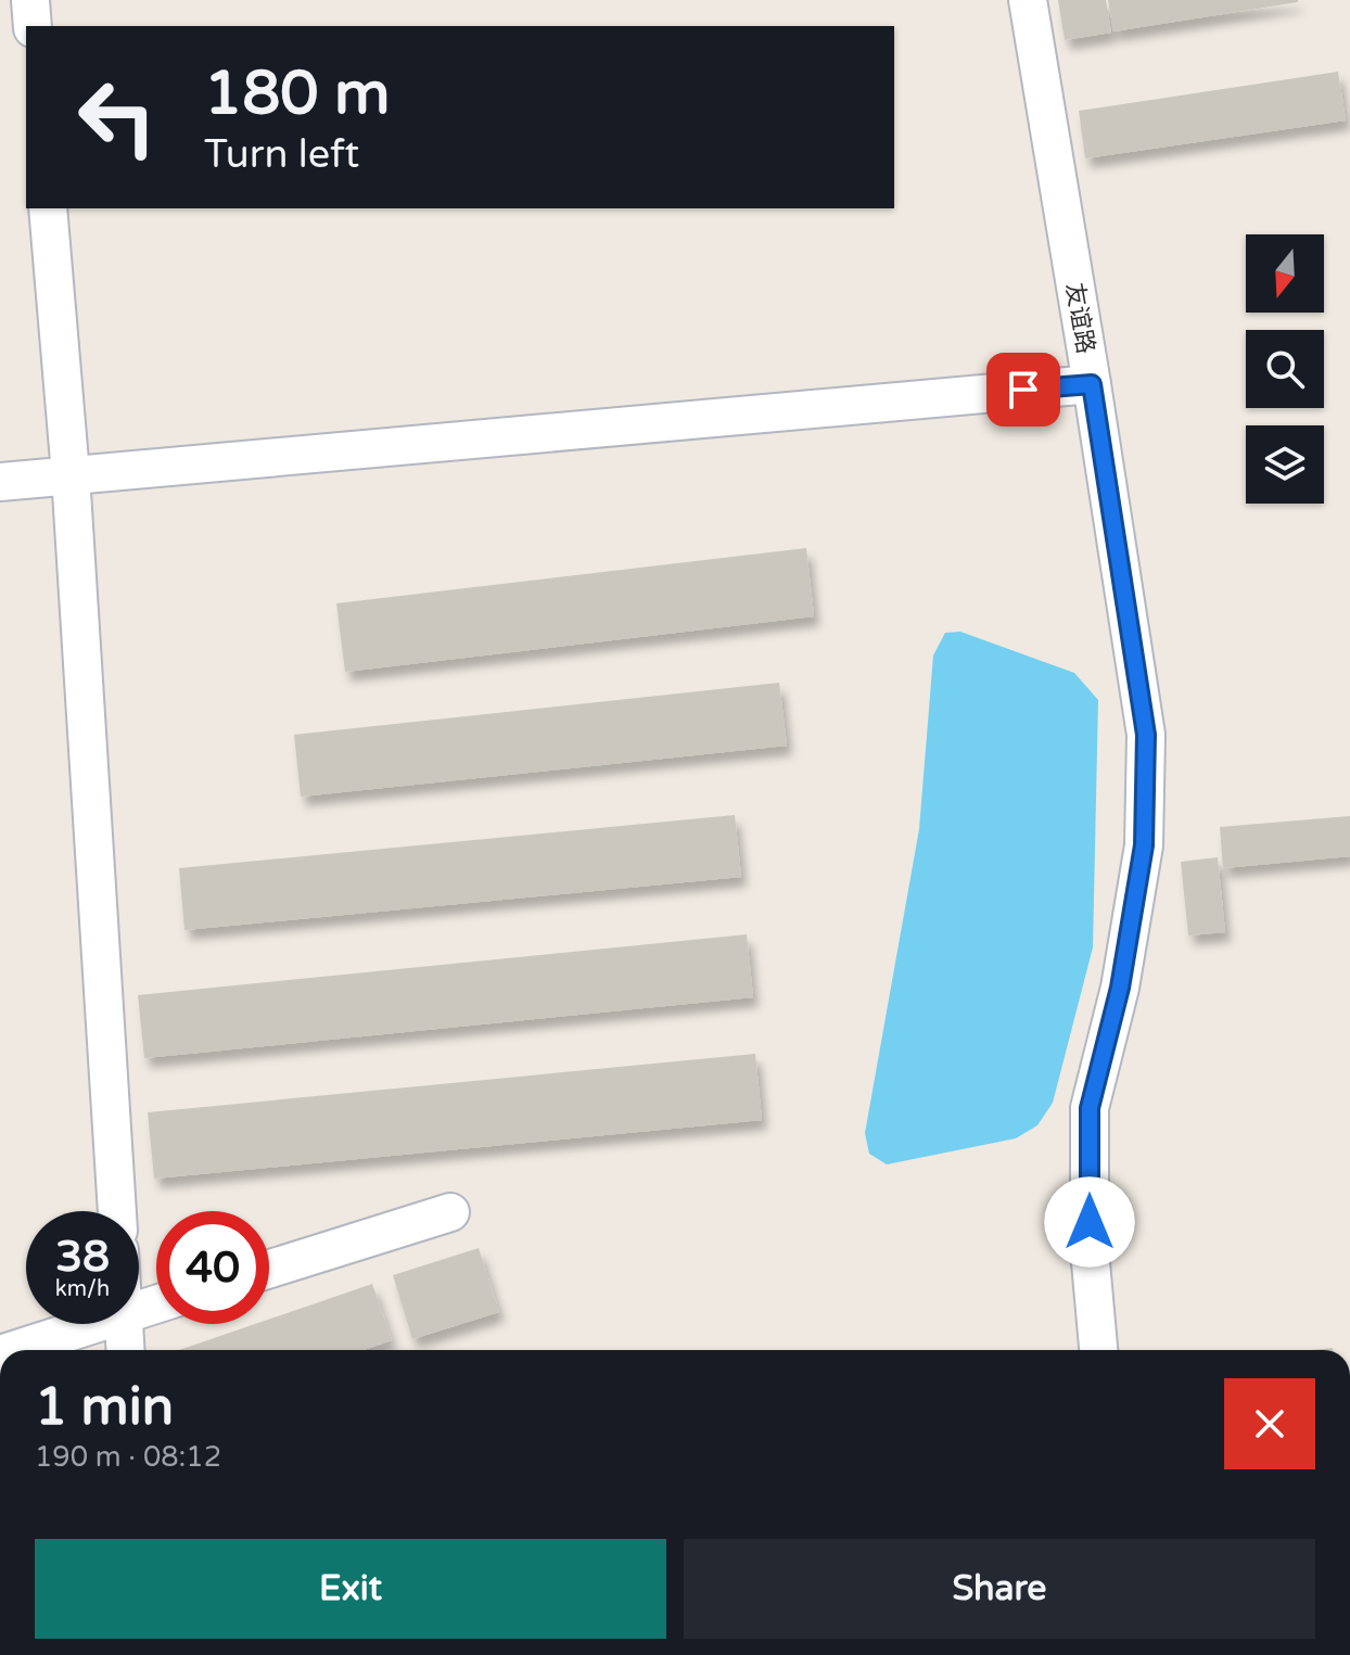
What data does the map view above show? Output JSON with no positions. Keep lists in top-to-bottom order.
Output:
{
  "streets": {
    "street": ["友谊路"]
  },
  "north": "bottom",
  "page": {
    "turn": ["180 m", "Turn left"],
    "speed": "38 km/h",
    "limit": "40",
    "heading": ["1 min", "190 m · 08:12"],
    "buttons": ["Exit", "Share"]
  }
}
